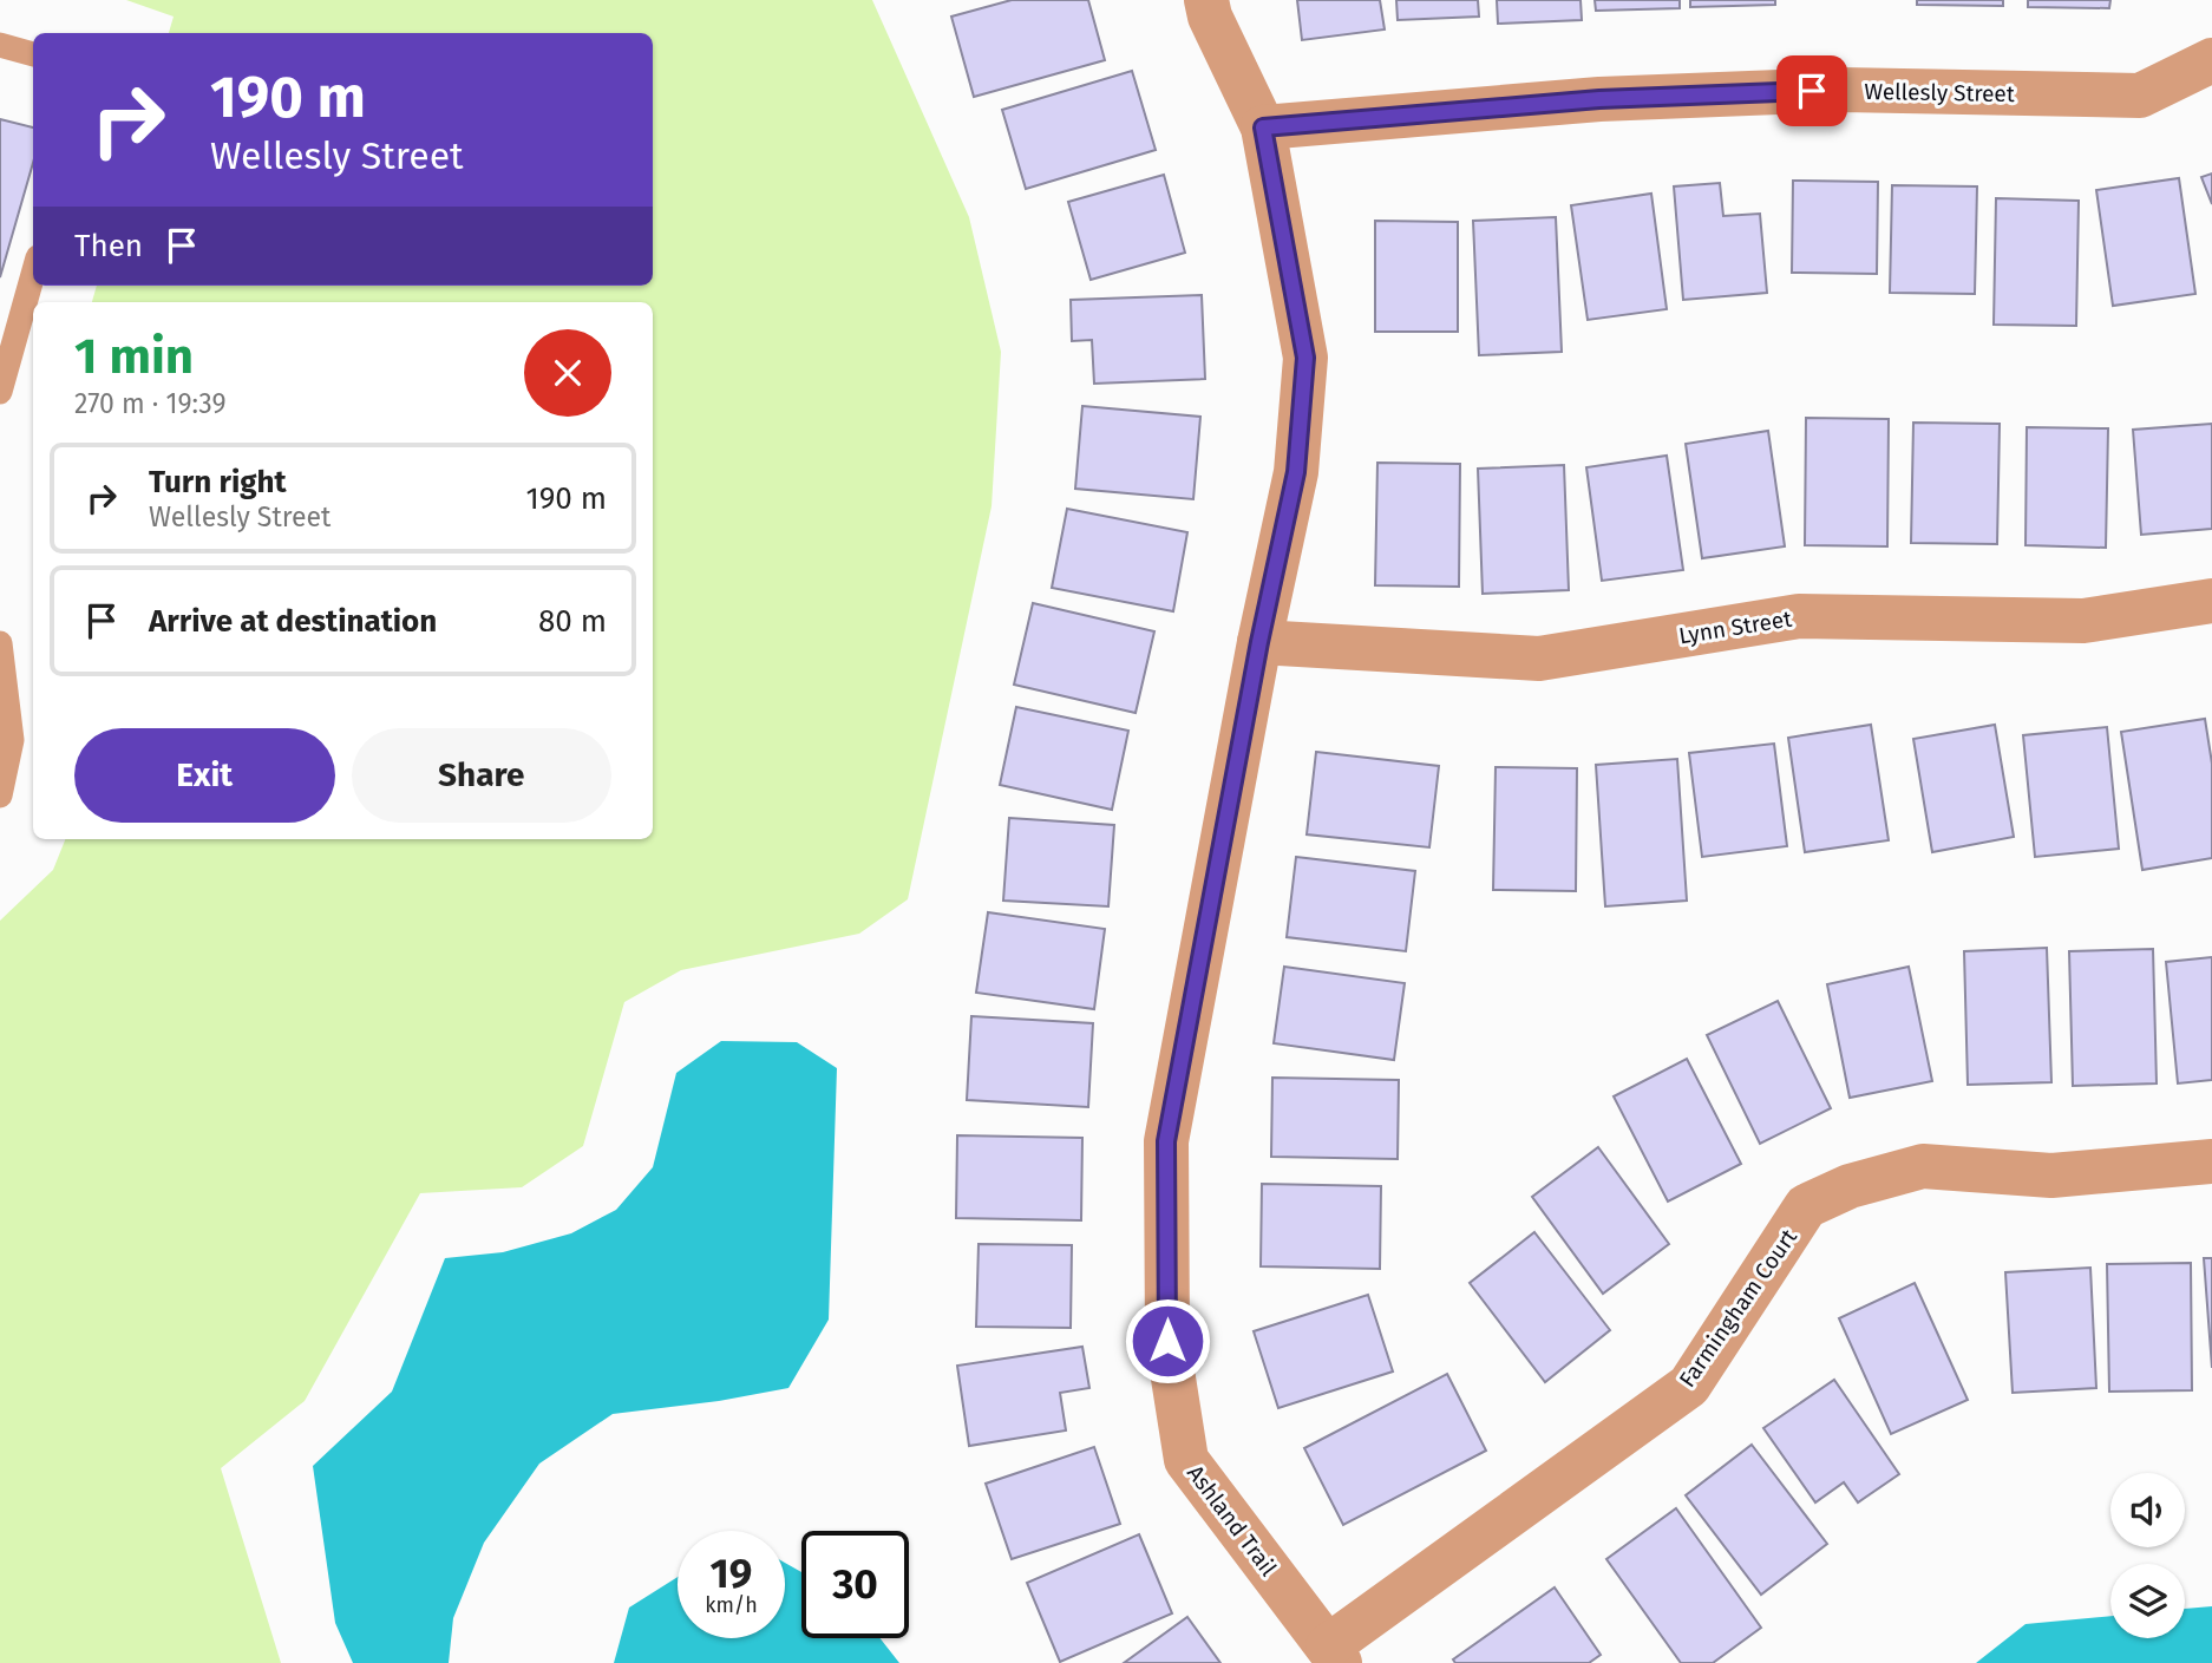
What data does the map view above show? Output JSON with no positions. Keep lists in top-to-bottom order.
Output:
{
  "streets": {
    "street": [
      "Wellesly Street",
      "Lynn Street",
      "Farmingham Court",
      "Ashland Trail"
    ]
  },
  "crossings": [
    ["Wellesly Street", "Ashland Trail"],
    ["Lynn Street", "Ashland Trail"],
    ["Farmingham Court", "Ashland Trail"]
  ],
  "page": {
    "turn": ["190 m", "Wellesly Street"],
    "then": "Then",
    "heading": ["1 min", "270 m · 19:39"],
    "list": [
      {
        "name": "Turn right",
        "note": "Wellesly Street",
        "value": "190 m"
      },
      {
        "name": "Arrive at destination",
        "value": "80 m"
      }
    ],
    "buttons": ["Exit", "Share"],
    "speed": "19 km/h",
    "limit": "30"
  }
}
